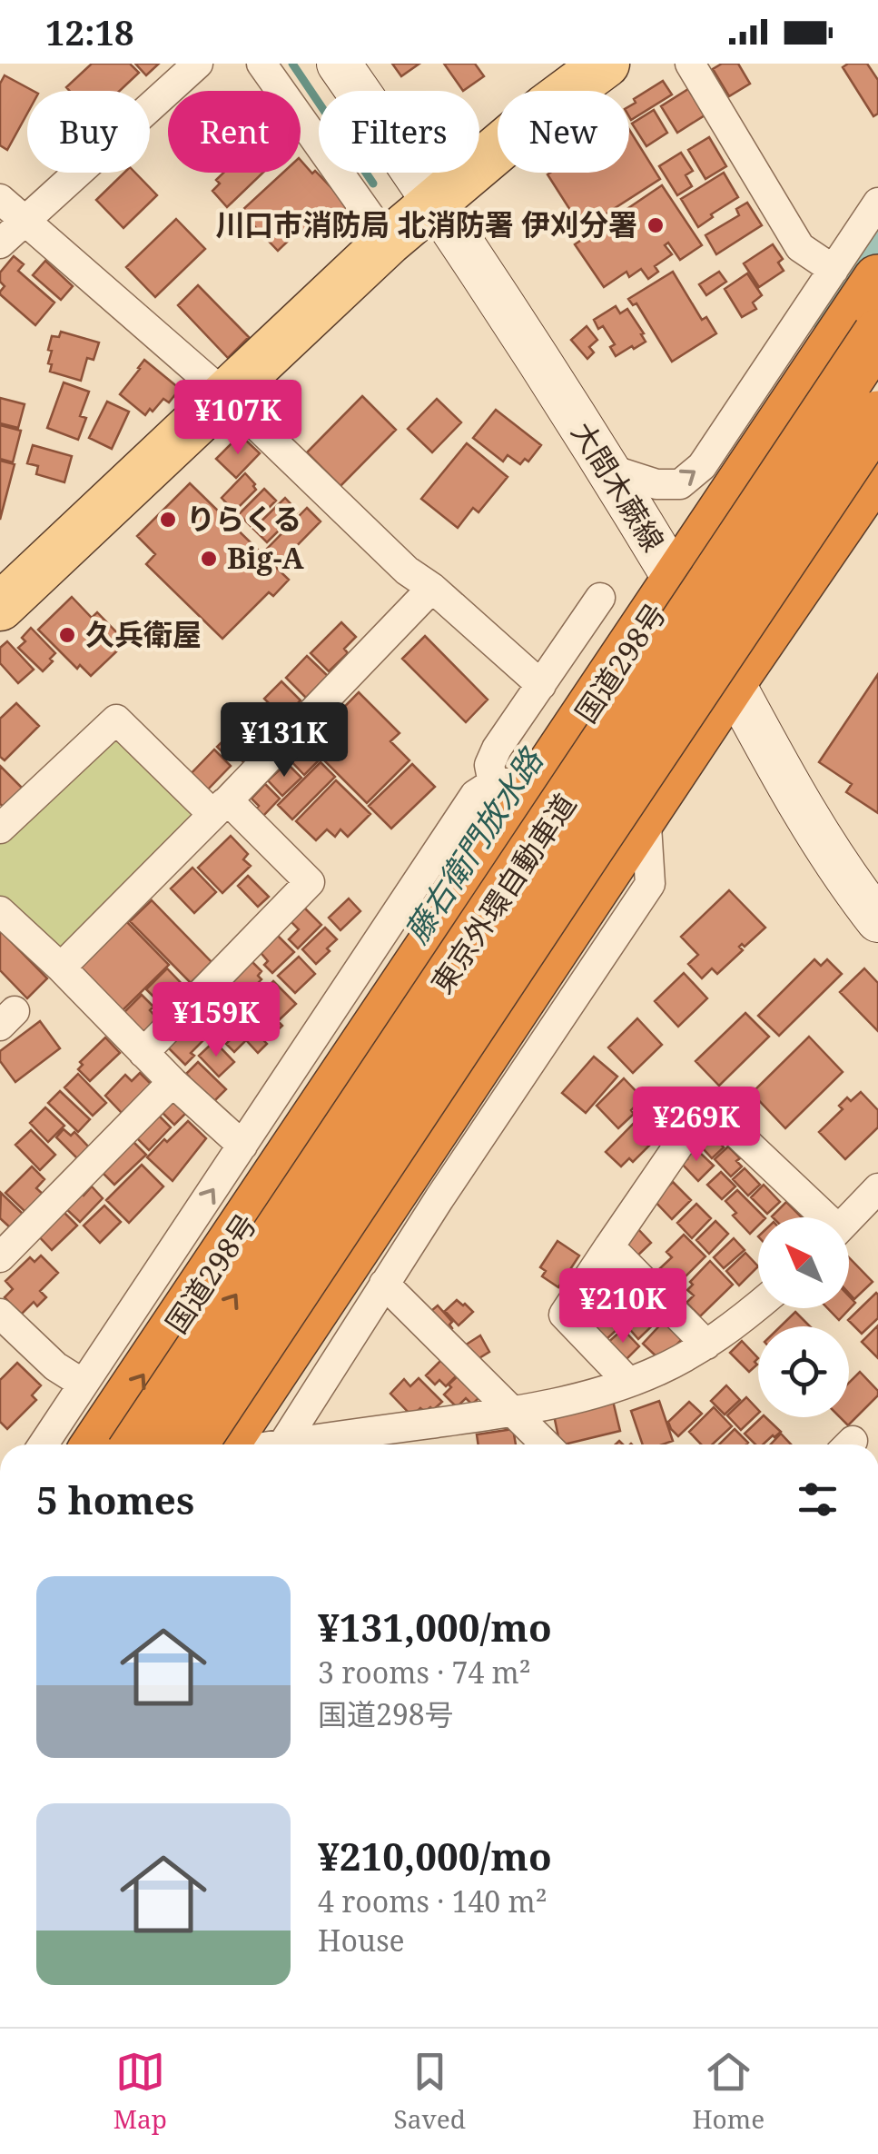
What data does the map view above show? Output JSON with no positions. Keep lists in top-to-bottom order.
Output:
{
  "streets": {
    "highway": ["国道298号", "東京外環自動車道"],
    "main road": ["大間木蕨線"]
  },
  "crossings": [
    ["大間木蕨線", "国道298号"]
  ],
  "water": ["藤右衛門放水路"],
  "places": [
    "川口市消防局 北消防署 伊刈分署",
    "りらくる",
    "Big-A",
    "久兵衛屋"
  ],
  "north": "top left",
  "page": {
    "status": "12:18",
    "chip": [
      "Buy",
      "Rent",
      "Filters",
      "New"
    ],
    "price": [
      "¥107K",
      "¥131K",
      "¥159K",
      "¥269K",
      "¥210K"
    ],
    "heading": "5 homes",
    "list": [
      {
        "name": "¥131,000/mo",
        "note": "3 rooms · 74 m² · 国道298号"
      },
      {
        "name": "¥210,000/mo",
        "note": "4 rooms · 140 m² · House"
      }
    ],
    "tabs": ["Map", "Saved", "Home"]
  }
}
